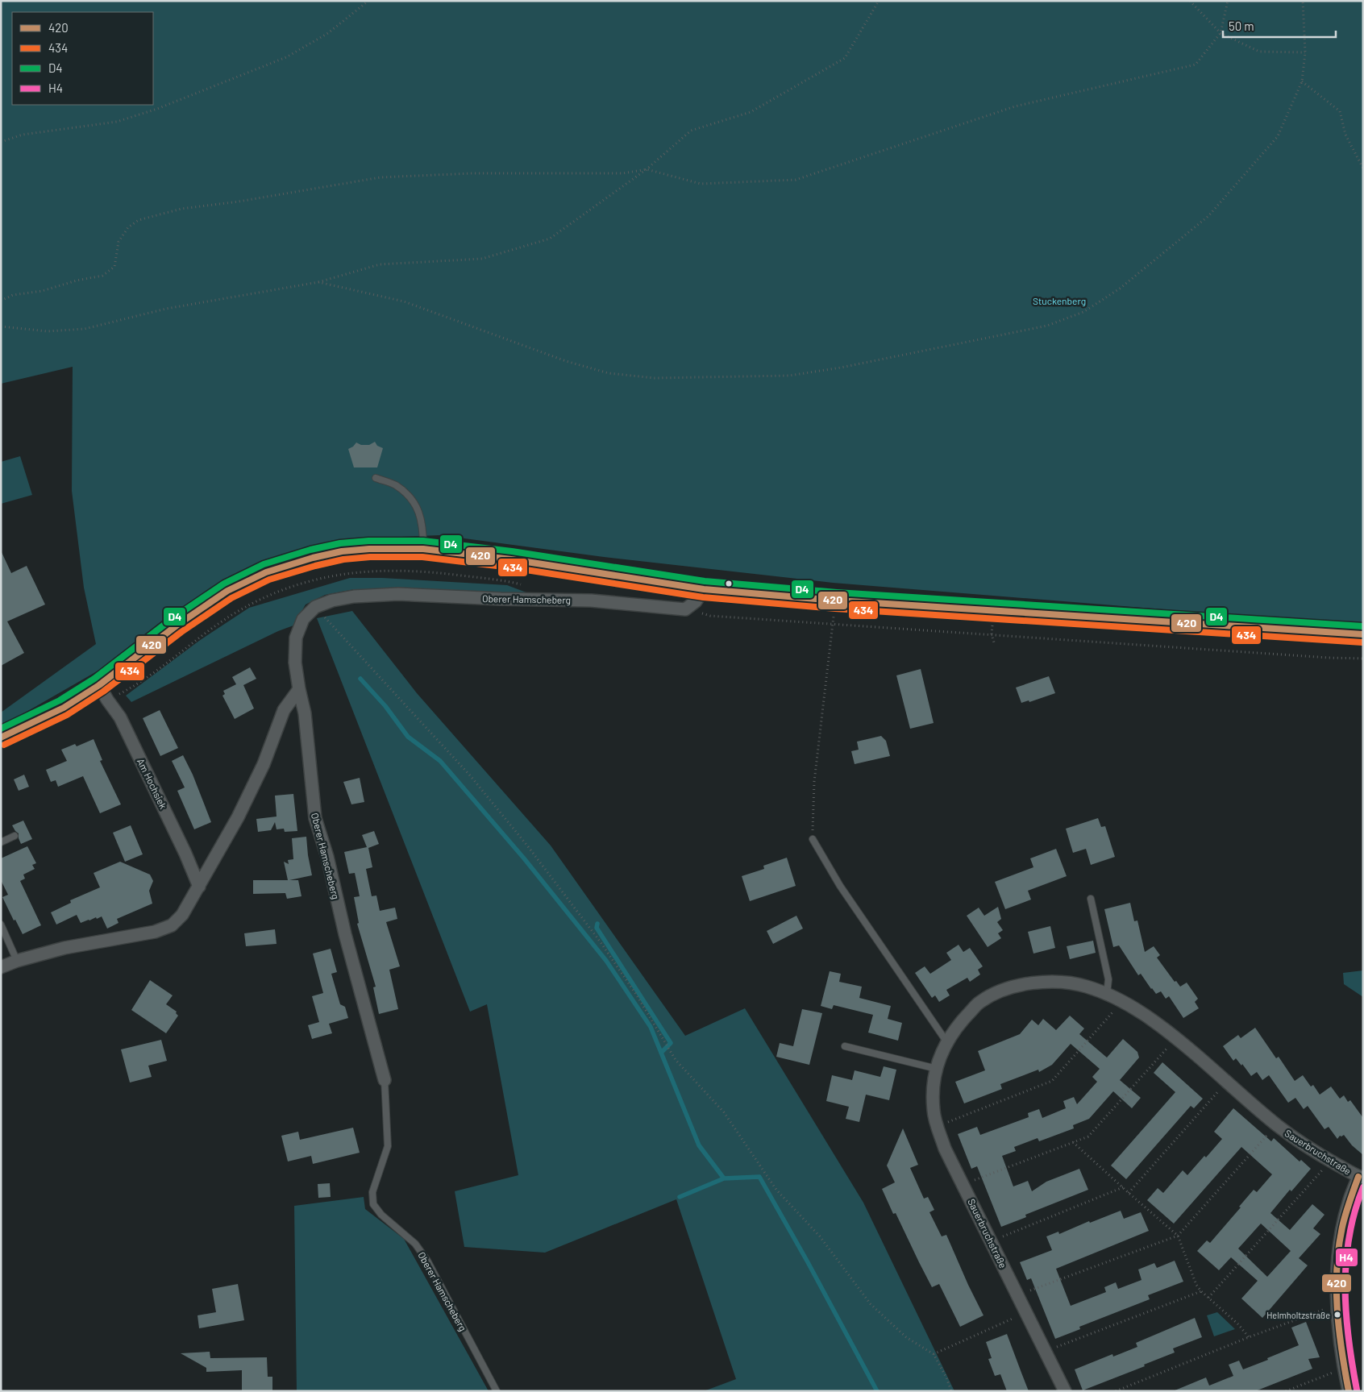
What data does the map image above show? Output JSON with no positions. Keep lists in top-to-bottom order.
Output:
{
  "streets": {
    "street": ["Oberer Hamscheberg", "Am Hochsiek", "Sauerbruchstraße"]
  },
  "parks": ["Stuckenberg"],
  "places": ["Helmholtzstraße"],
  "lines": [
    "transit line D4",
    "transit line 420",
    "transit line 434",
    "transit line H4"
  ],
  "legend": [
    "420",
    "434",
    "D4",
    "H4"
  ],
  "scale_bar": "50 m"
}
